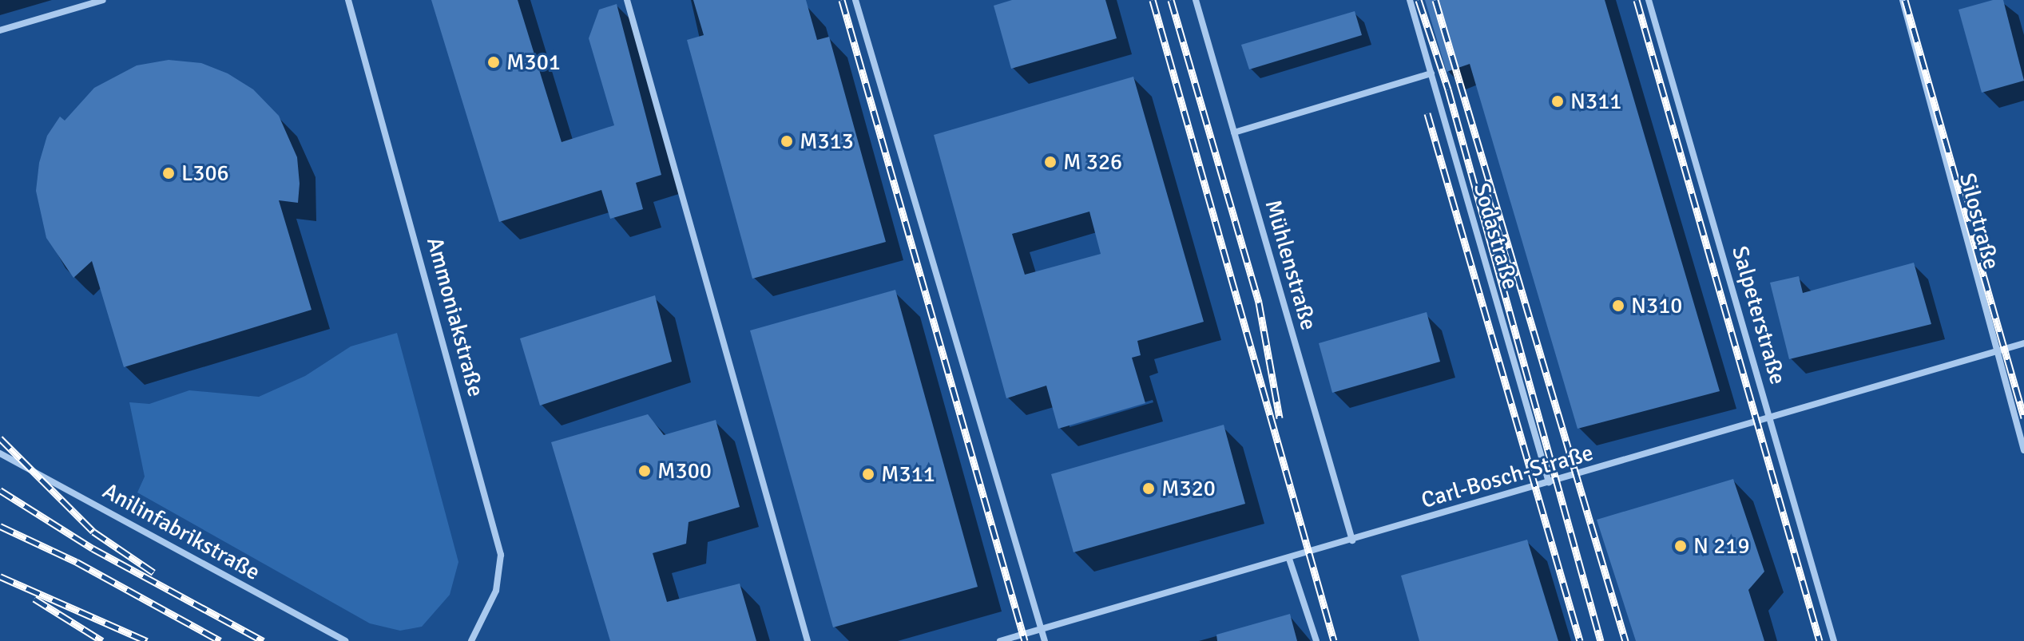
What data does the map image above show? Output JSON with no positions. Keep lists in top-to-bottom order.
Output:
{
  "streets": {
    "street": [
      "Silostraße",
      "Sodastraße",
      "Mühlenstraße",
      "Salpeterstraße",
      "Ammoniakstraße",
      "Carl-Bosch-Straße",
      "Anilinfabrikstraße"
    ]
  },
  "crossings": [
    ["Silostraße", "Carl-Bosch-Straße"],
    ["Sodastraße", "Carl-Bosch-Straße"],
    ["Mühlenstraße", "Carl-Bosch-Straße"],
    ["Salpeterstraße", "Carl-Bosch-Straße"]
  ],
  "places": [
    "M301",
    "N311",
    "M313",
    "M 326",
    "L306",
    "N310",
    "M300",
    "M311",
    "M320",
    "N 219"
  ]
}
